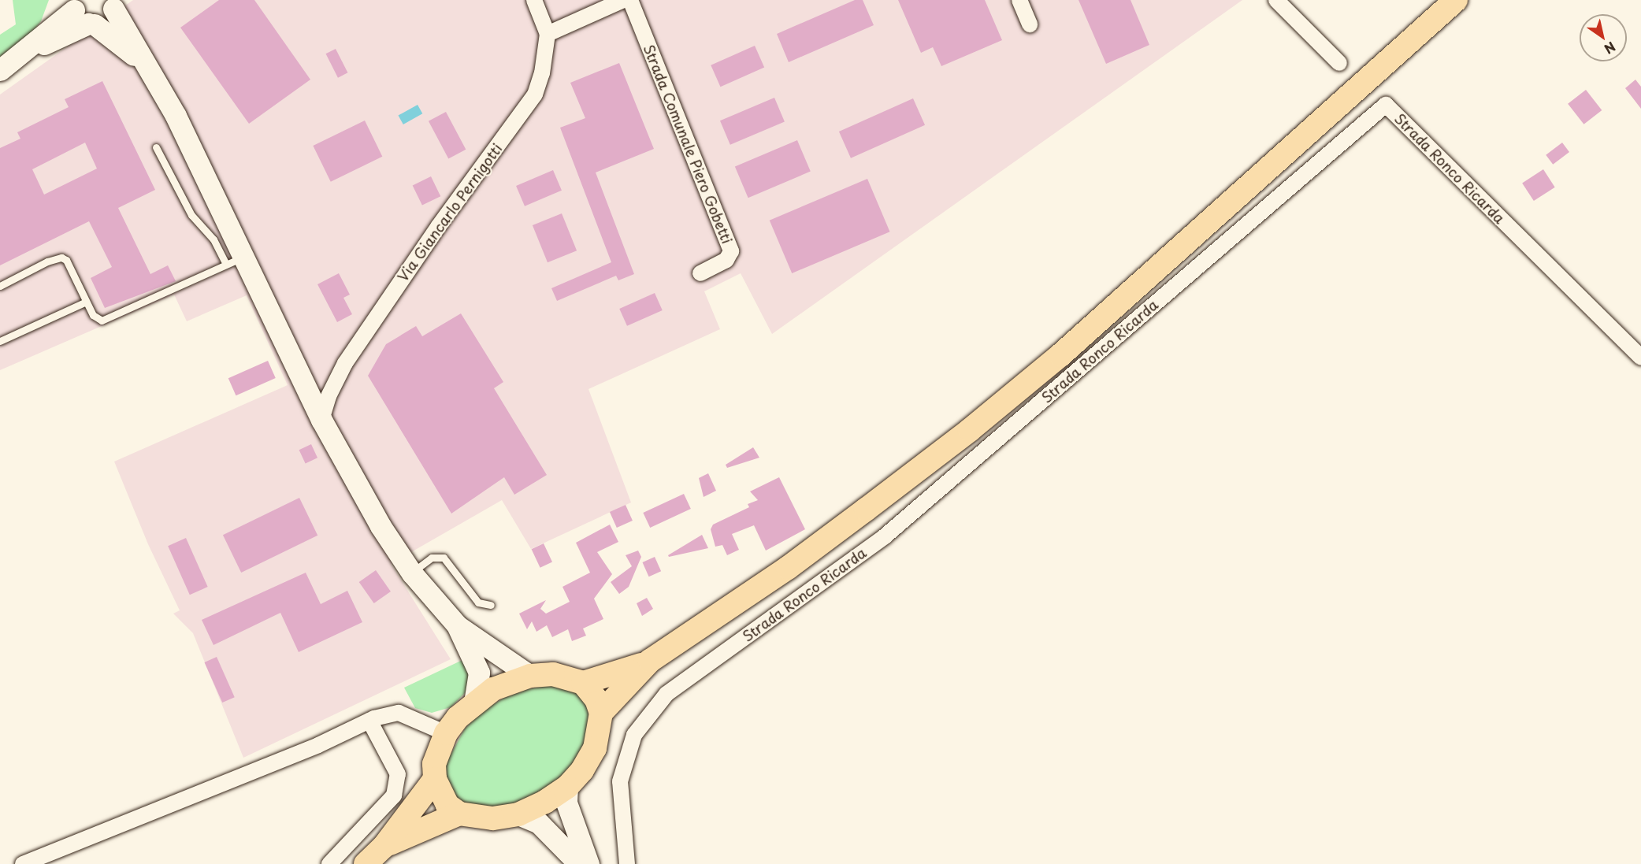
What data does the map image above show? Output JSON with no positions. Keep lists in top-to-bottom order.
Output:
{
  "streets": {
    "street": ["Strada Comunale Piero Gobetti", "Strada Ronco Ricarda", "Via Giancarlo Pernigotti"]
  },
  "north": "bottom right"
}
